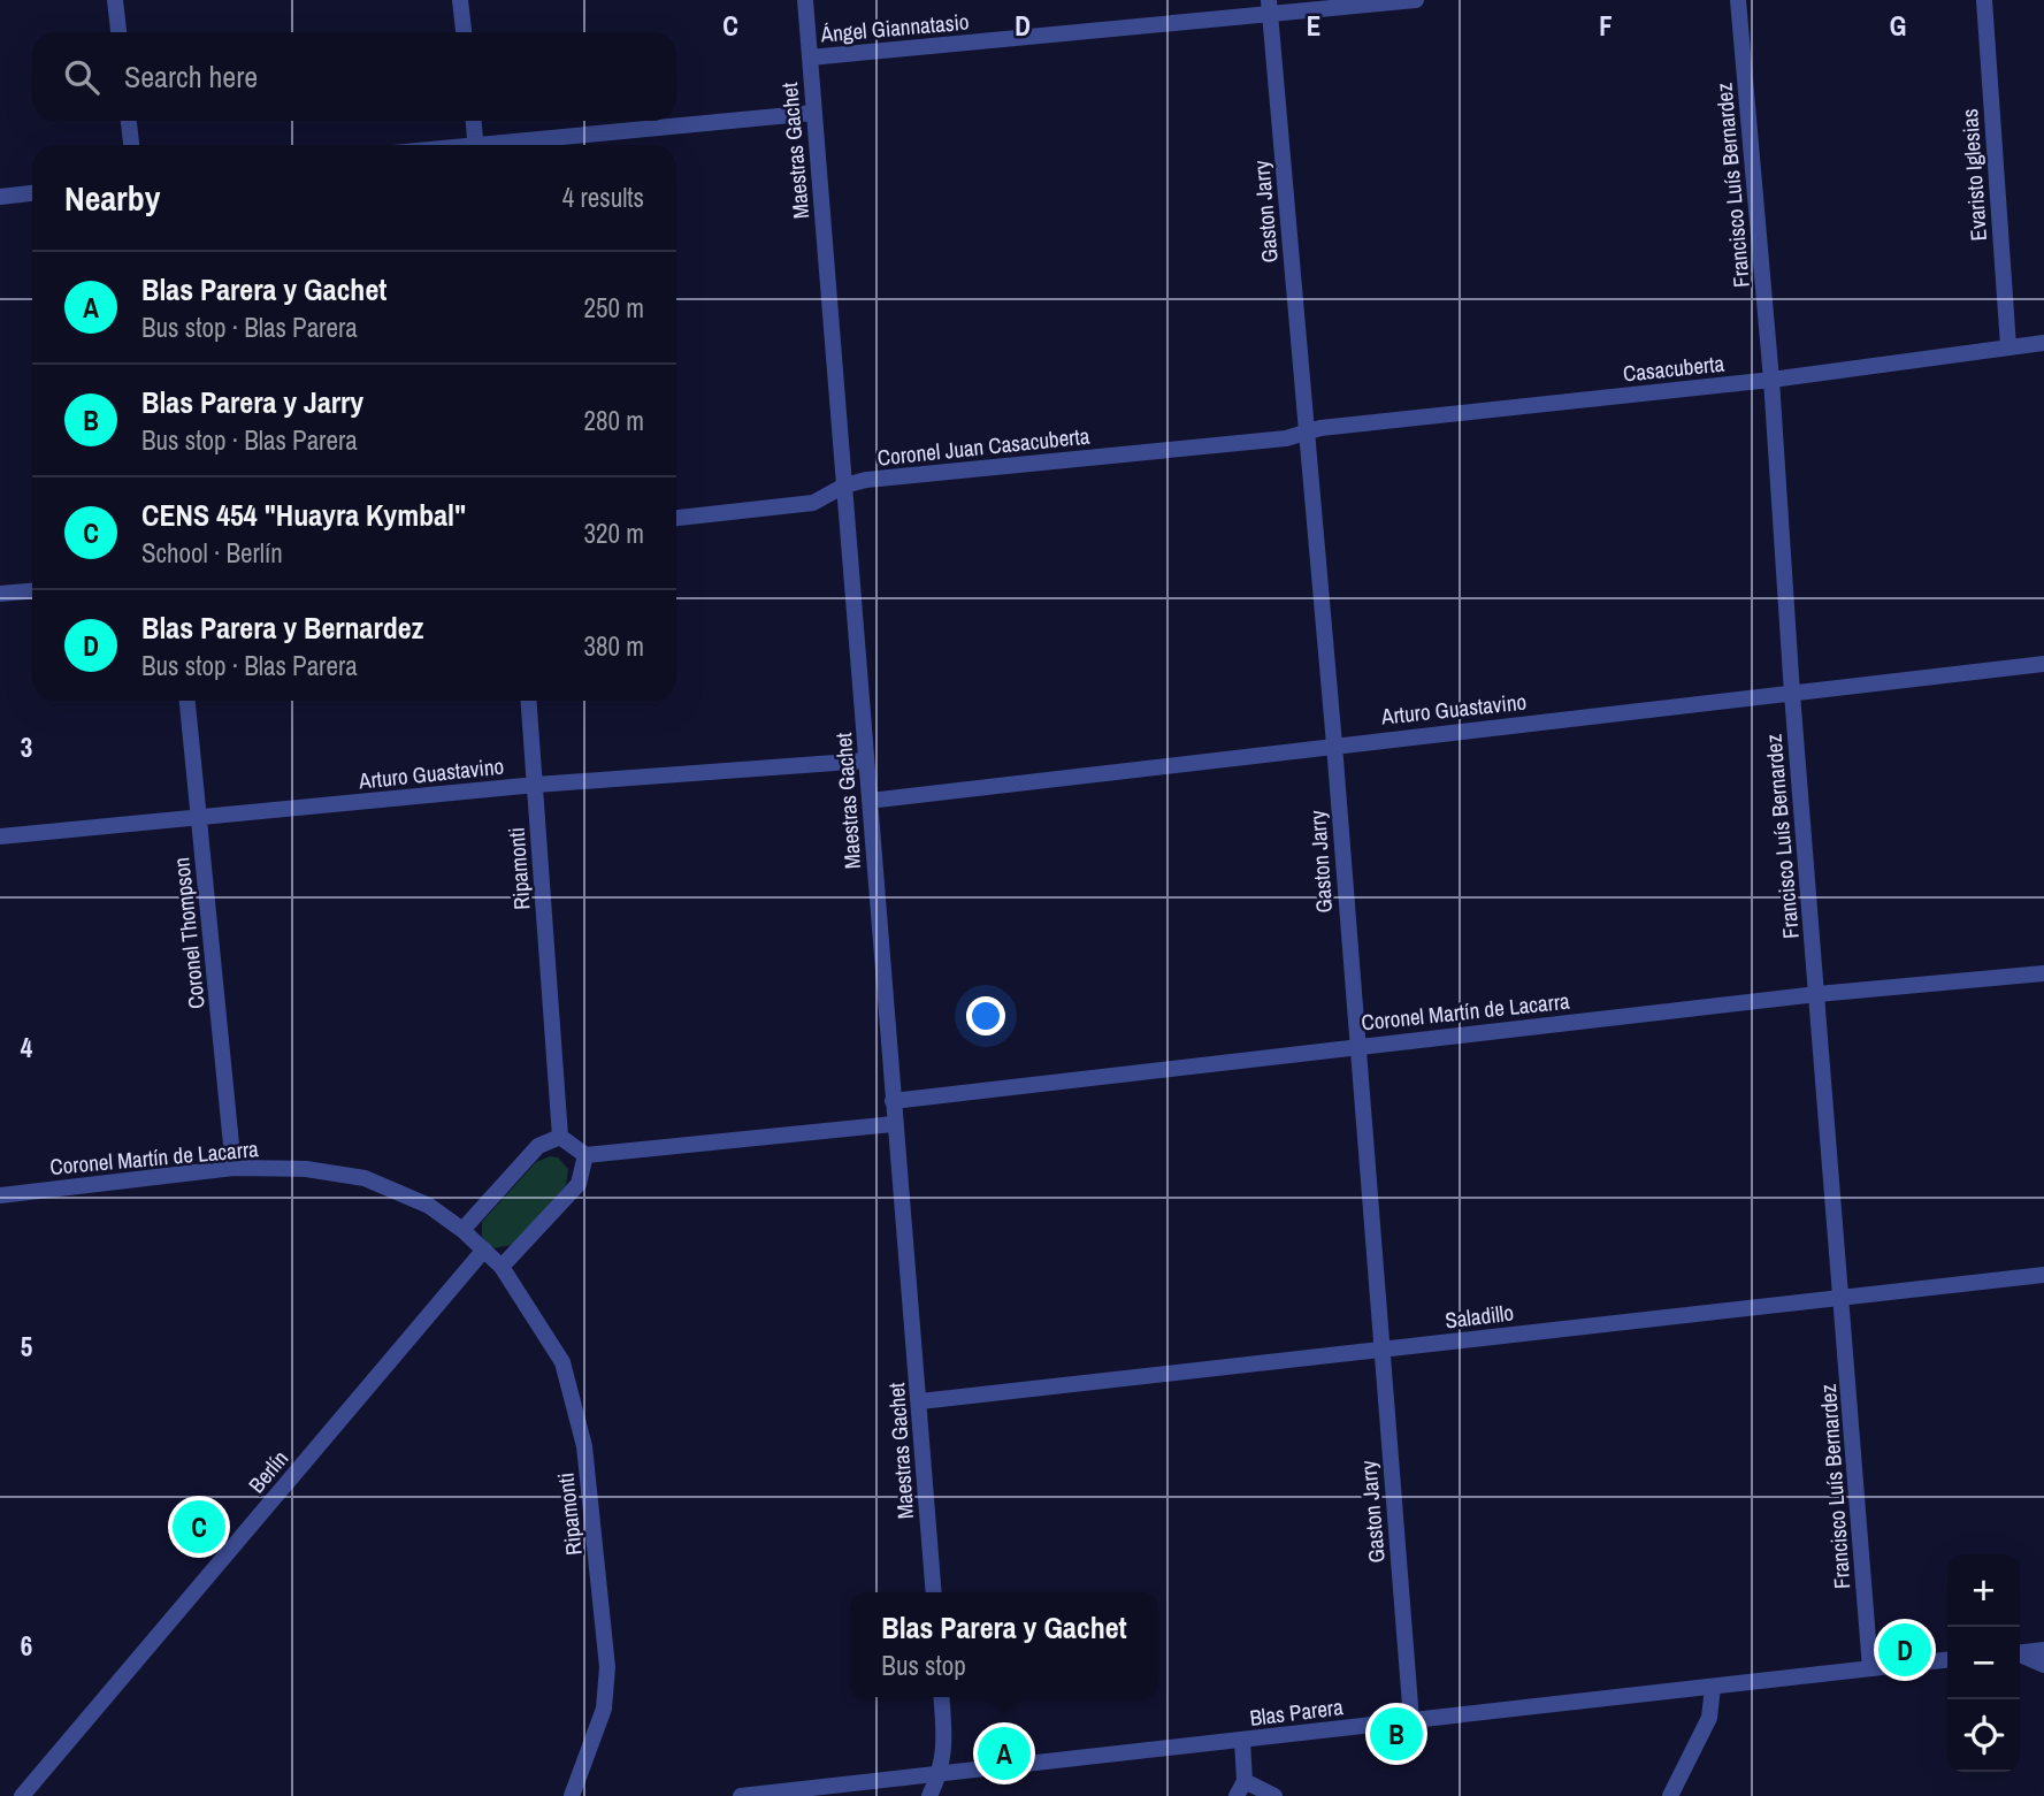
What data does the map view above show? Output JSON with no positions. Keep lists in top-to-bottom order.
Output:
{
  "streets": {
    "street": [
      "Ángel Giannatasio",
      "Maestras Gachet",
      "Evaristo Iglesias",
      "Francisco Luís Bernardez",
      "Gaston Jarry",
      "Casacuberta",
      "Coronel Juan Casacuberta",
      "Arturo Guastavino",
      "Ripamonti",
      "Coronel Thompson",
      "Coronel Martín de Lacarra",
      "Saladillo",
      "Berlín",
      "Blas Parera"
    ]
  },
  "crossings": [
    ["Ángel Giannatasio", "Maestras Gachet"],
    ["Ángel Giannatasio", "Gaston Jarry"],
    ["Maestras Gachet", "Coronel Juan Casacuberta"],
    ["Maestras Gachet", "Arturo Guastavino"],
    ["Maestras Gachet", "Coronel Martín de Lacarra"],
    ["Maestras Gachet", "Saladillo"],
    ["Evaristo Iglesias", "Casacuberta"],
    ["Francisco Luís Bernardez", "Casacuberta"],
    ["Francisco Luís Bernardez", "Arturo Guastavino"],
    ["Francisco Luís Bernardez", "Coronel Martín de Lacarra"],
    ["Francisco Luís Bernardez", "Saladillo"],
    ["Francisco Luís Bernardez", "Blas Parera"],
    ["Gaston Jarry", "Casacuberta"],
    ["Gaston Jarry", "Coronel Juan Casacuberta"],
    ["Gaston Jarry", "Arturo Guastavino"],
    ["Gaston Jarry", "Coronel Martín de Lacarra"],
    ["Gaston Jarry", "Saladillo"],
    ["Gaston Jarry", "Blas Parera"],
    ["Casacuberta", "Coronel Juan Casacuberta"],
    ["Arturo Guastavino", "Ripamonti"],
    ["Arturo Guastavino", "Coronel Thompson"],
    ["Ripamonti", "Coronel Martín de Lacarra"],
    ["Ripamonti", "Berlín"],
    ["Coronel Thompson", "Coronel Martín de Lacarra"],
    ["Coronel Martín de Lacarra", "Berlín"]
  ],
  "page": {
    "search": "Search here",
    "heading": ["Nearby", "4 results"],
    "list": [
      {
        "mark": "A",
        "name": "Blas Parera y Gachet",
        "note": "Bus stop · Blas Parera",
        "value": "250 m"
      },
      {
        "mark": "B",
        "name": "Blas Parera y Jarry",
        "note": "Bus stop · Blas Parera",
        "value": "280 m"
      },
      {
        "mark": "C",
        "name": "CENS 454 \"Huayra Kymbal\"",
        "note": "School · Berlín",
        "value": "320 m"
      },
      {
        "mark": "D",
        "name": "Blas Parera y Bernardez",
        "note": "Bus stop · Blas Parera",
        "value": "380 m"
      }
    ],
    "pins": [
      "C",
      "D",
      "B",
      "A"
    ],
    "map_buttons": ["+", "−"],
    "popup": ["Blas Parera y Gachet", "Bus stop"]
  },
  "grid": {
    "columns": [
      "C",
      "D",
      "E",
      "F",
      "G"
    ],
    "rows": [
      "3",
      "4",
      "5",
      "6"
    ]
  }
}
